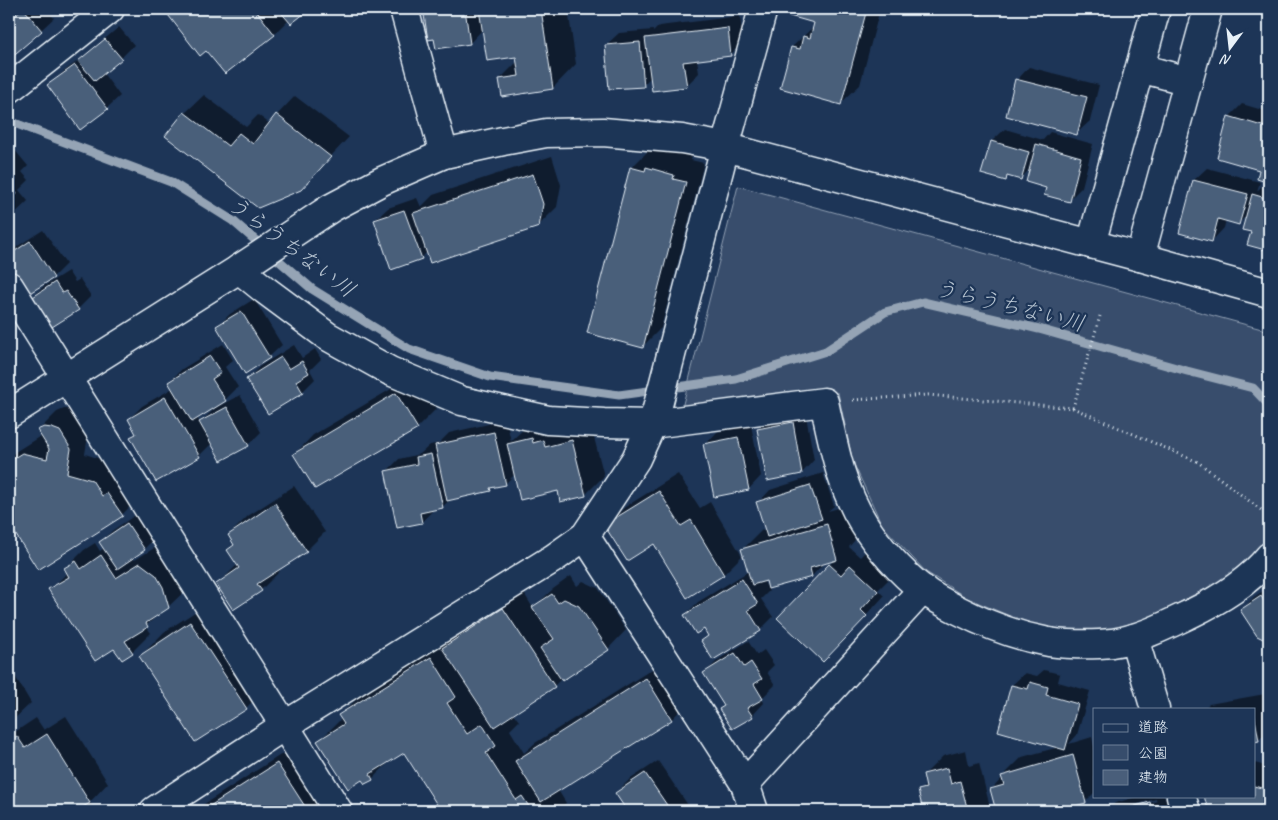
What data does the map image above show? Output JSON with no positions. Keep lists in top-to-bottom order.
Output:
{
  "water": ["うらうちない川"],
  "legend": ["道路", "公園", "建物"],
  "north": "bottom"
}
